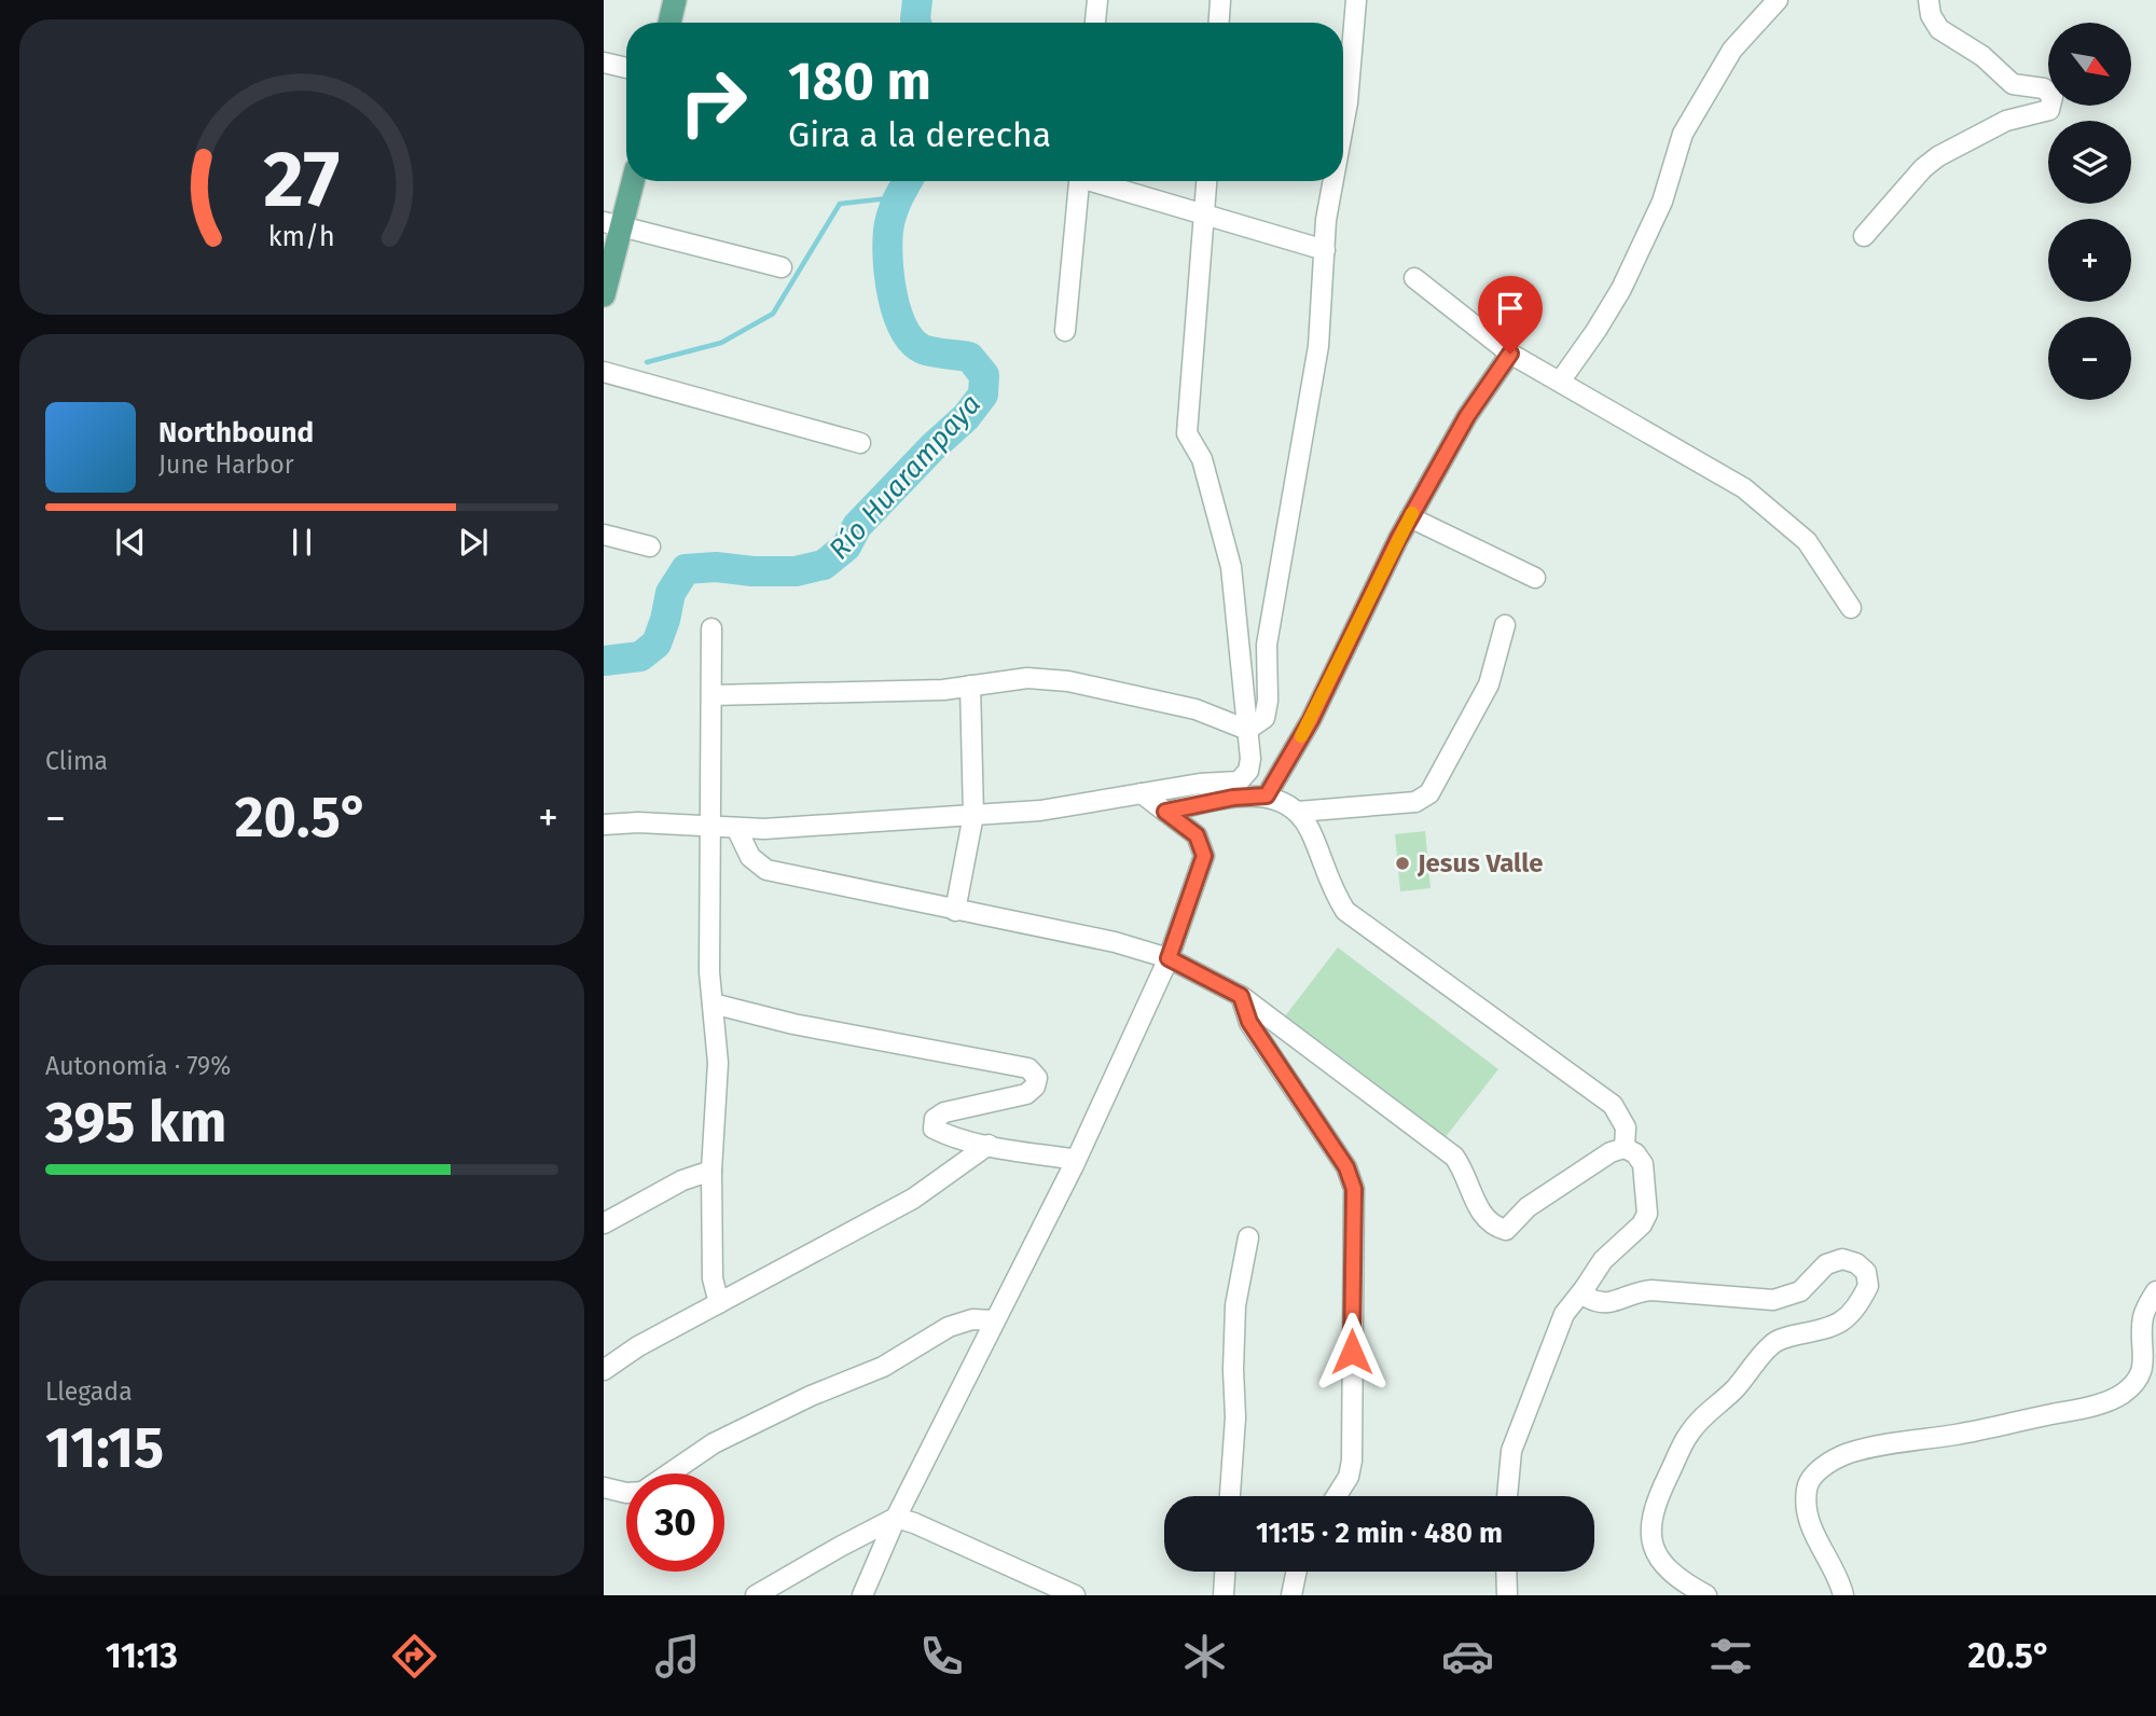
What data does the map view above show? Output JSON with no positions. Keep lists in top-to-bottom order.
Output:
{
  "water": ["Río Huarampaya"],
  "places": ["Jesus Valle"],
  "north": "bottom right",
  "page": {
    "map_buttons": ["+", "−"],
    "turn": ["180 m", "Gira a la derecha"],
    "song": ["Northbound", "June Harbor"],
    "tile": [
      "Clima",
      ["Autonomía · 79%", "395 km"],
      ["Llegada", "11:15"]
    ],
    "heat": ["−", "20.5°", "+"],
    "limit": "30",
    "trip": "11:15 · 2 min · 480 m",
    "tabs": ["11:13", "20.5°"],
    "gauge": ["27", "km/h"]
  }
}
